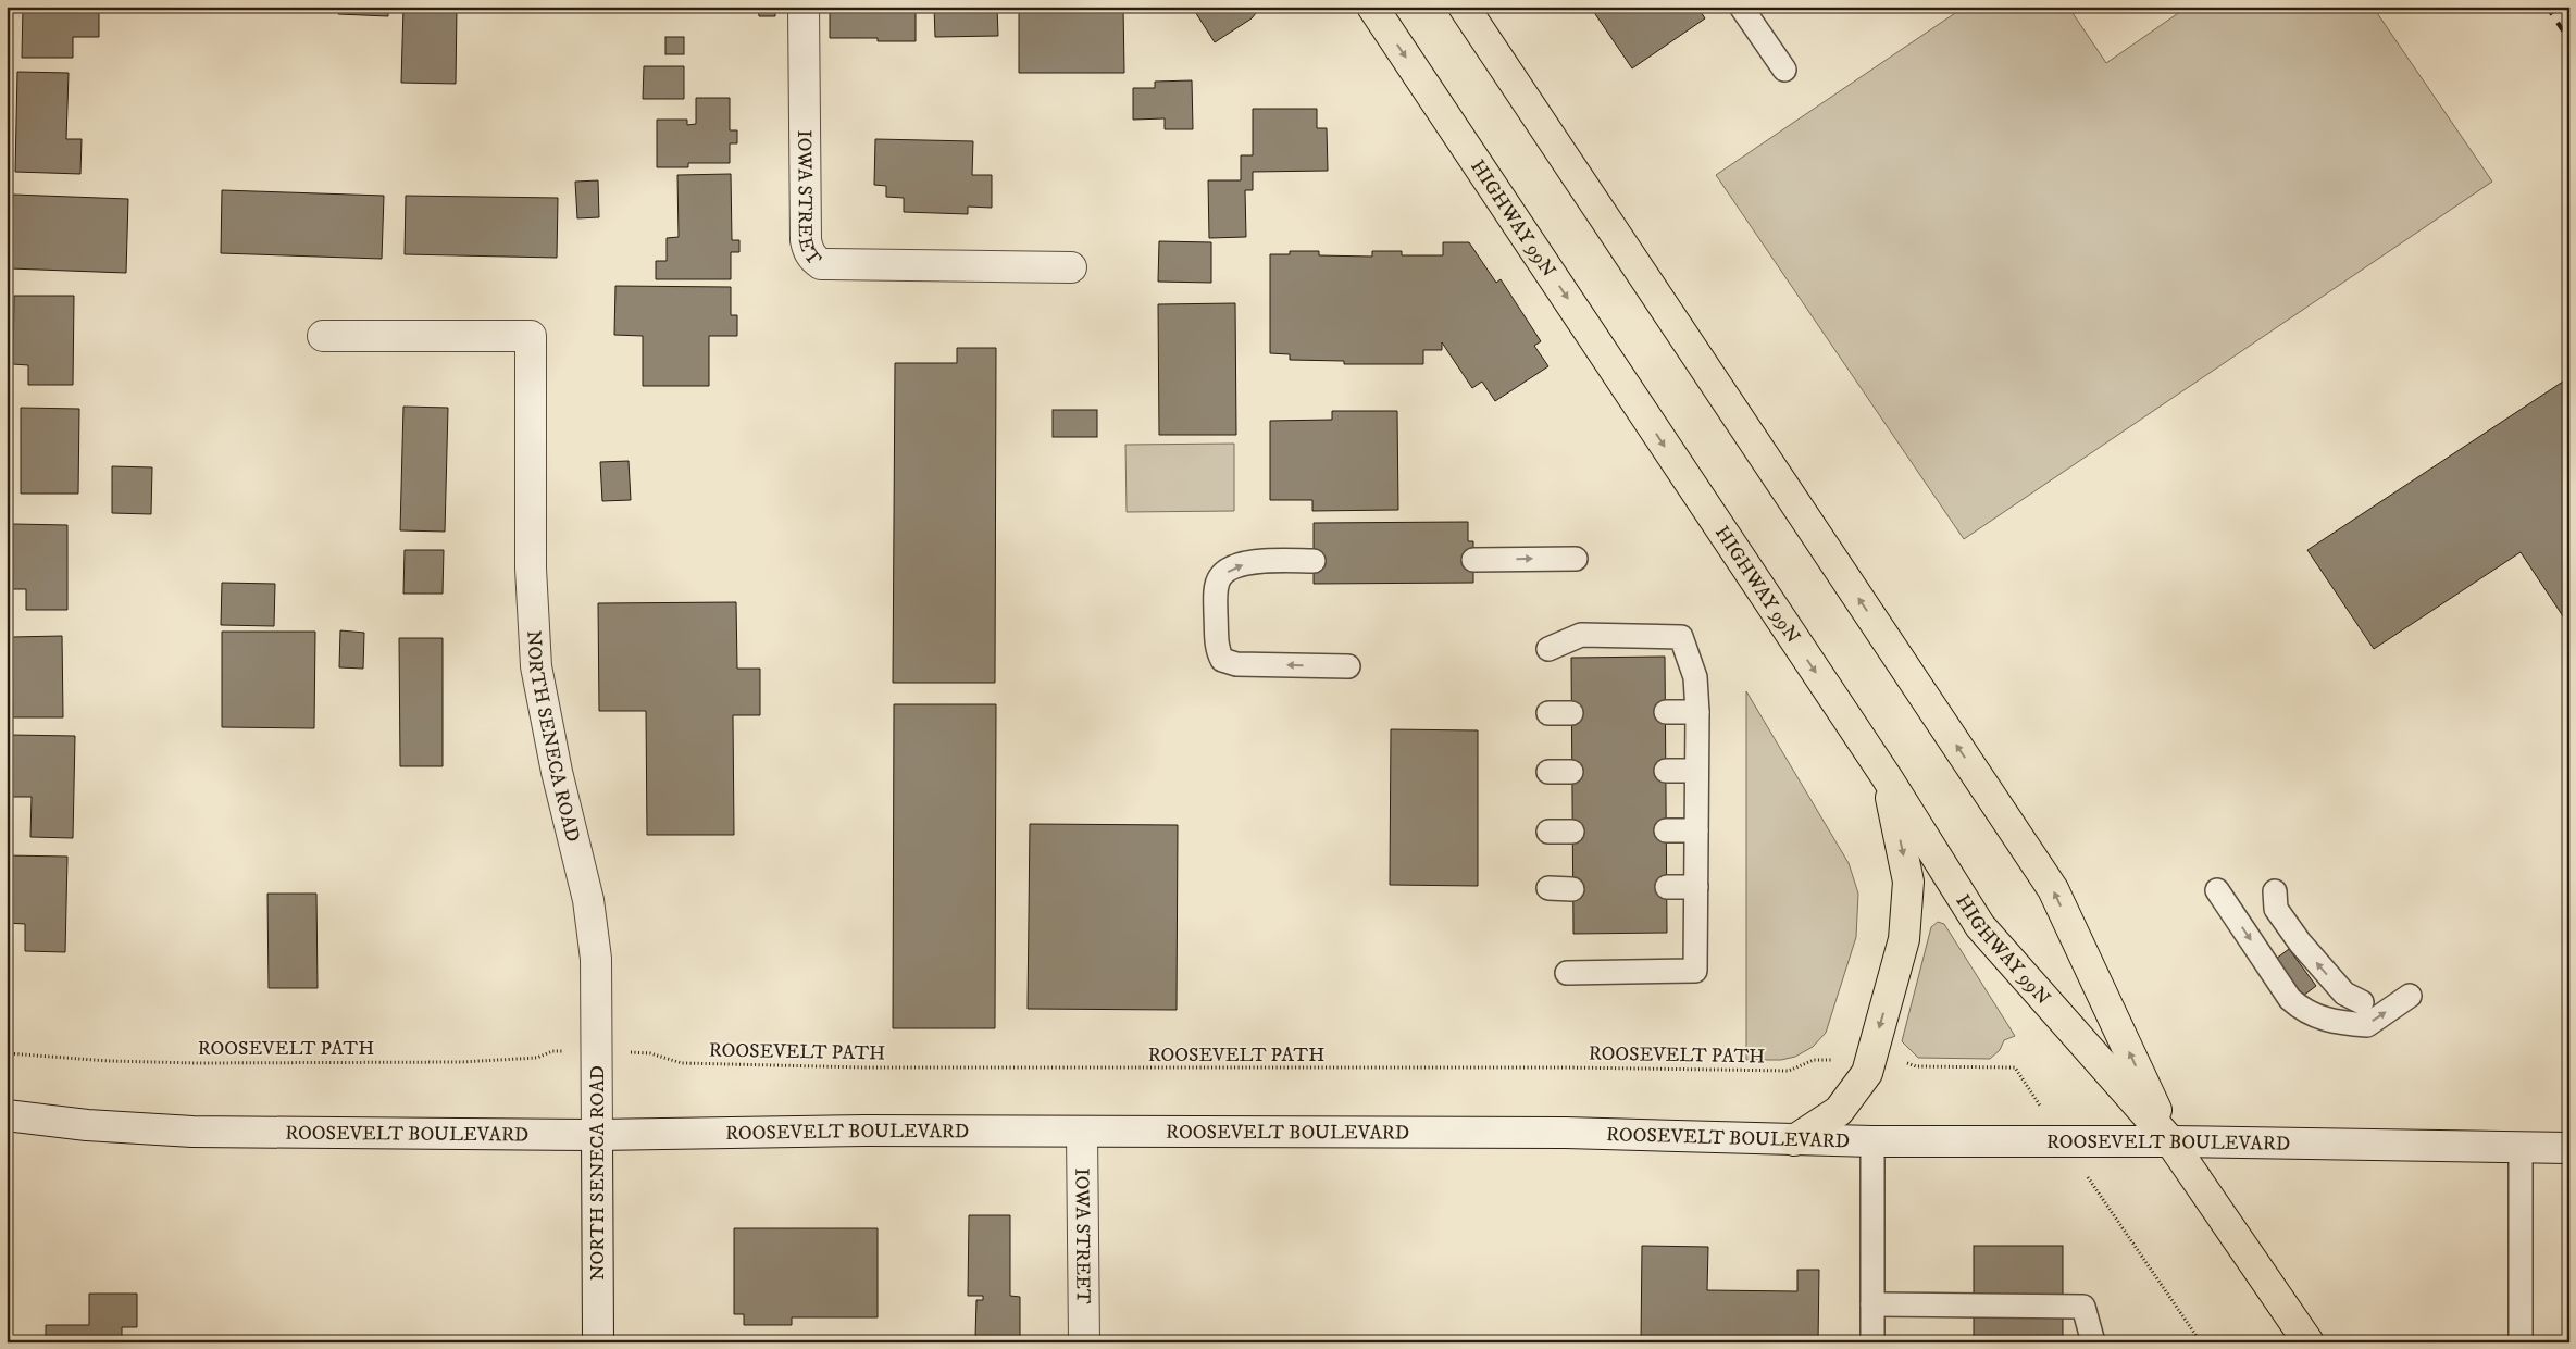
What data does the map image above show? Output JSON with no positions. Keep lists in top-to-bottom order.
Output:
{
  "streets": {
    "main road": [
      "IOWA STREET",
      "HIGHWAY 99N",
      "NORTH SENECA ROAD",
      "ROOSEVELT BOULEVARD"
    ],
    "path": ["ROOSEVELT PATH"]
  },
  "crossings": [
    ["IOWA STREET", "ROOSEVELT BOULEVARD"],
    ["HIGHWAY 99N", "ROOSEVELT BOULEVARD"],
    ["NORTH SENECA ROAD", "ROOSEVELT BOULEVARD"]
  ]
}
